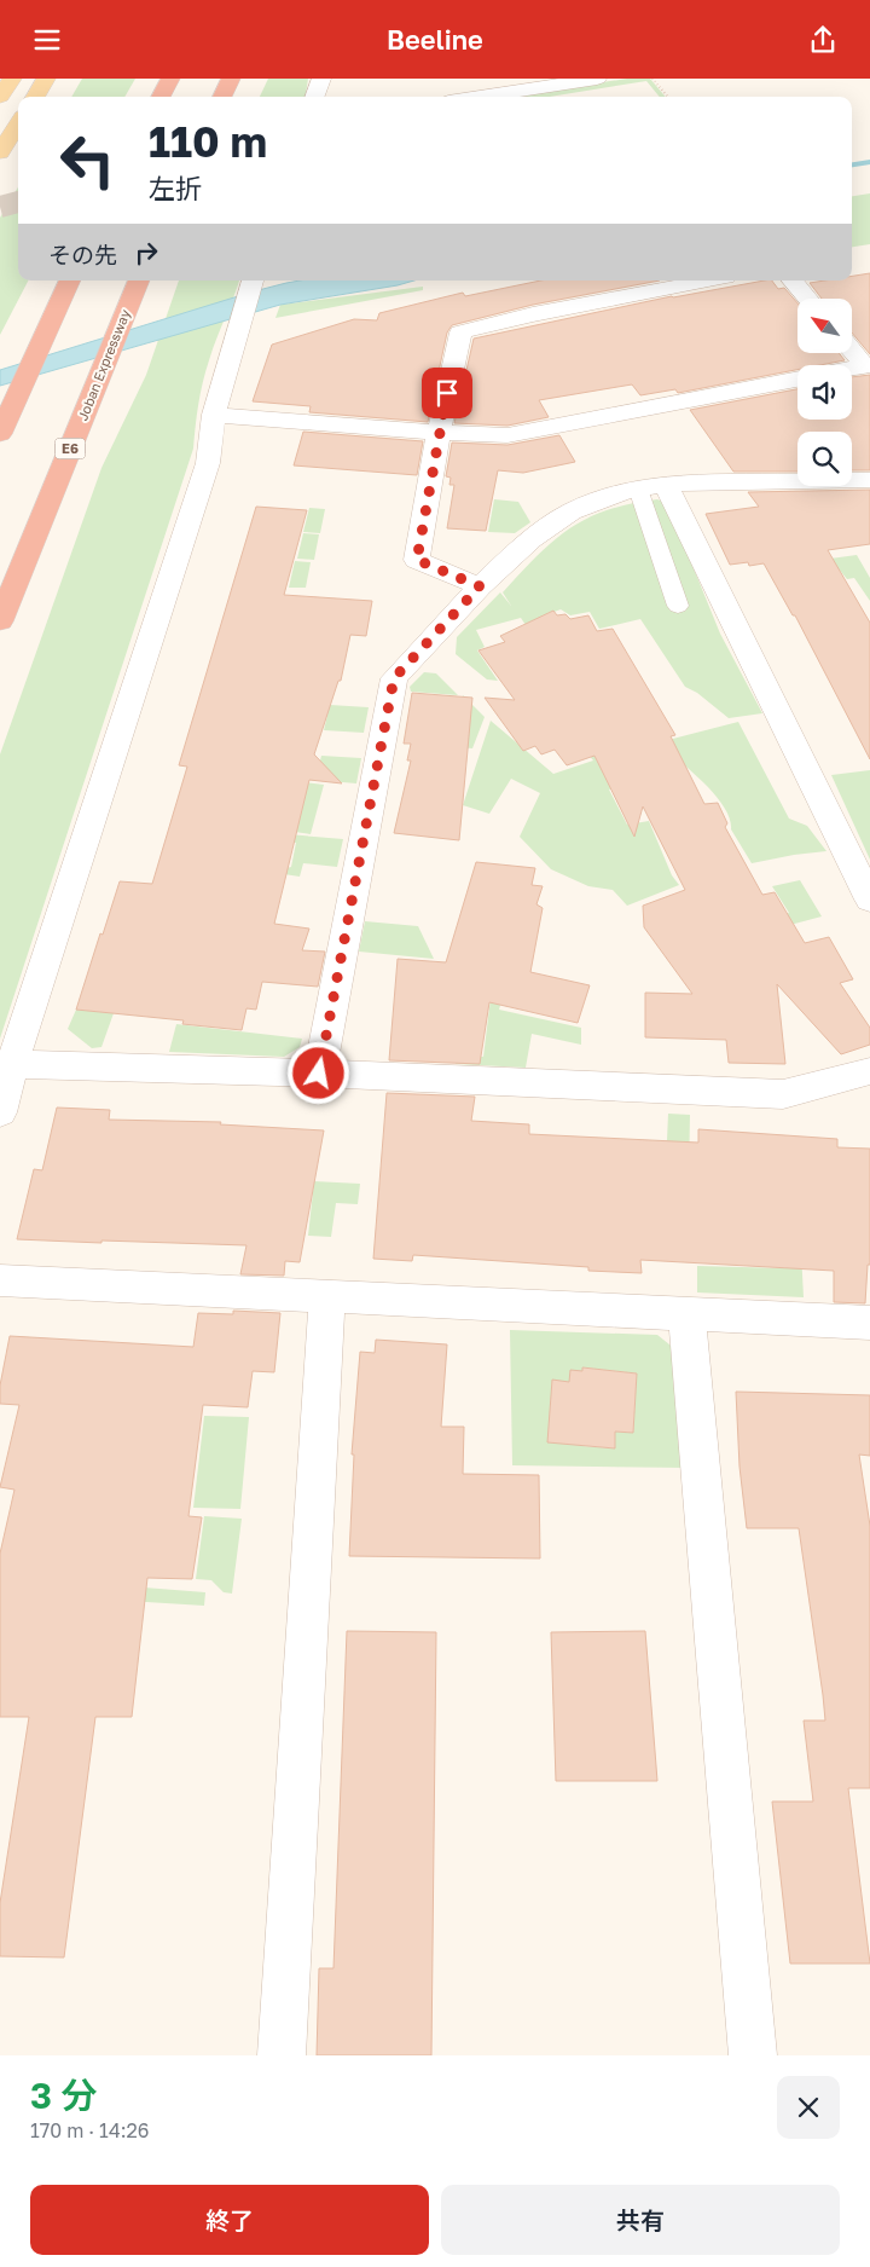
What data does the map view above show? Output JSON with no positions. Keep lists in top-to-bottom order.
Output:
{
  "streets": {
    "highway": ["Joban Expressway", "E6"]
  },
  "north": "top left",
  "page": {
    "header": "Beeline",
    "turn": ["110 m", "左折"],
    "then": "その先",
    "heading": ["3 分", "170 m · 14:26"],
    "buttons": ["終了", "共有"]
  }
}
